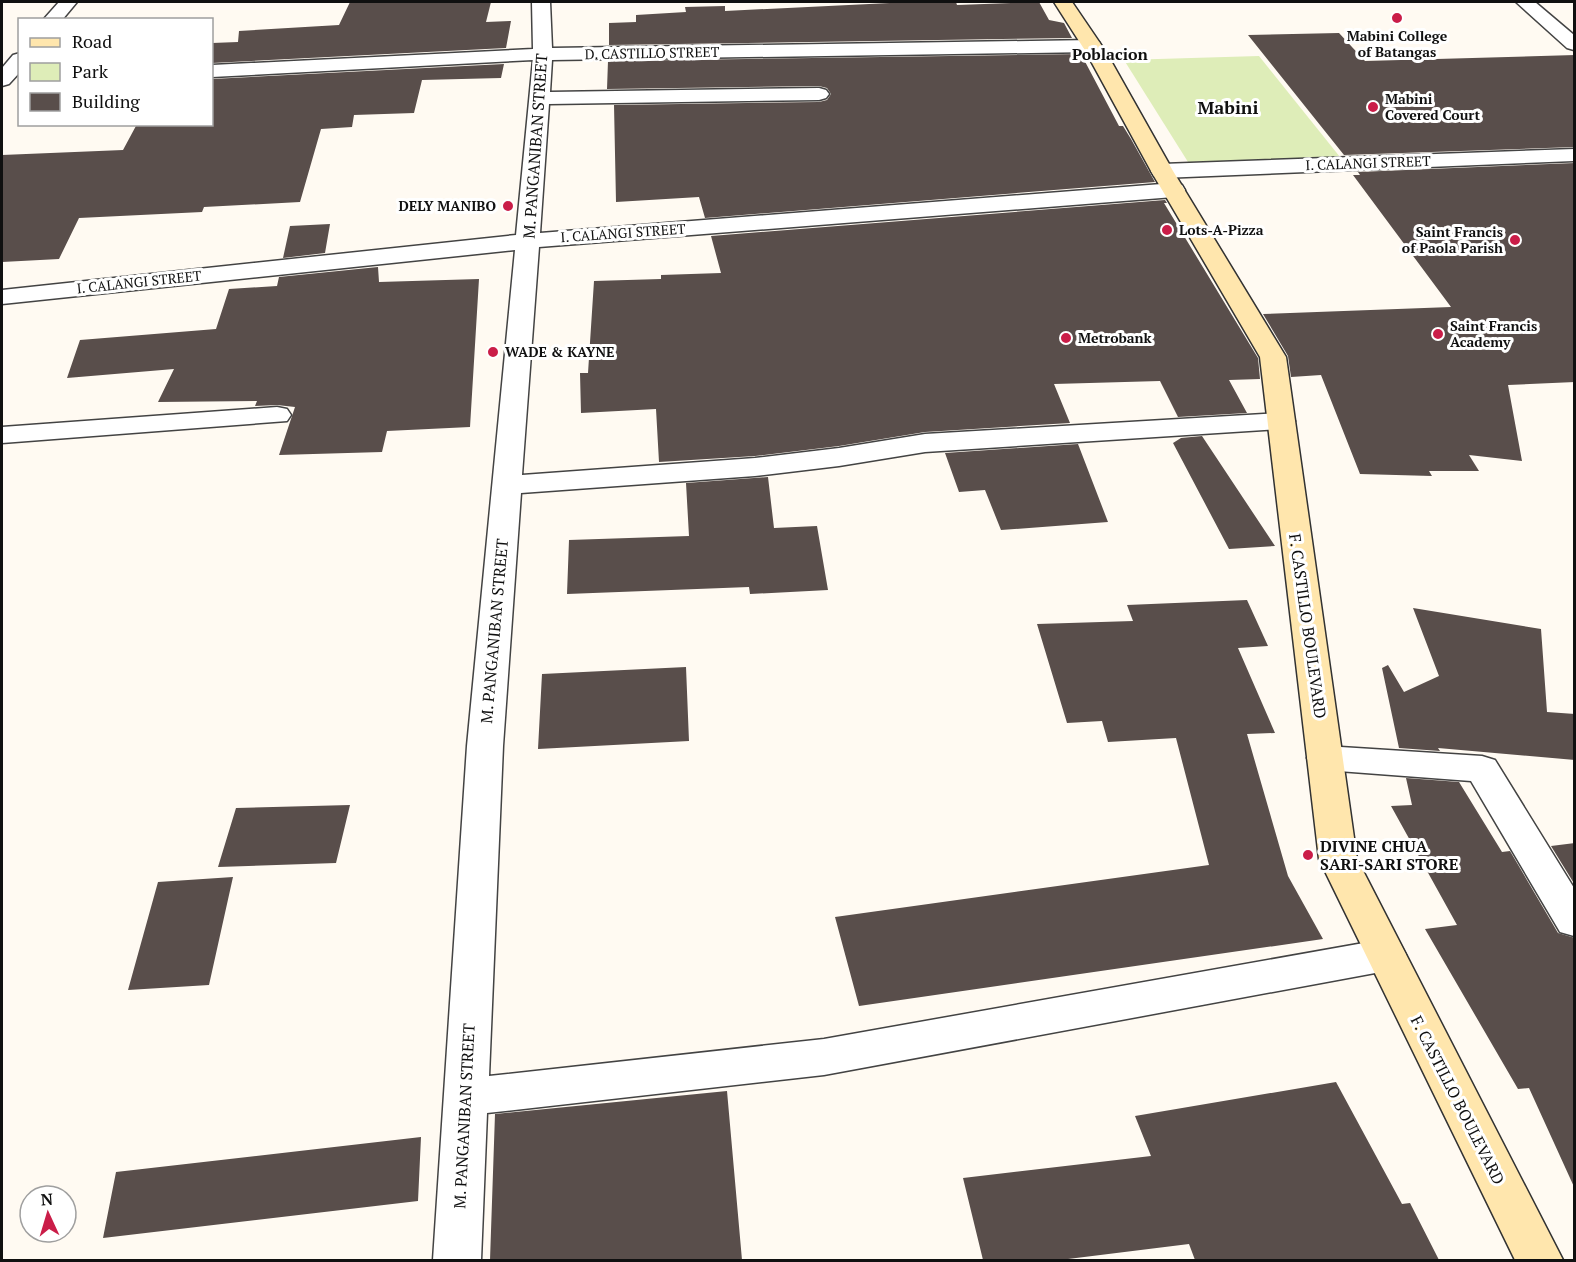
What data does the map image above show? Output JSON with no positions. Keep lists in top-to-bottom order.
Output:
{
  "streets": {
    "main road": ["F. CASTILLO BOULEVARD"],
    "street": ["D. CASTILLO STREET", "M. PANGANIBAN STREET", "I. CALANGI STREET"]
  },
  "crossings": [
    ["D. CASTILLO STREET", "M. PANGANIBAN STREET"],
    ["D. CASTILLO STREET", "F. CASTILLO BOULEVARD"],
    ["M. PANGANIBAN STREET", "I. CALANGI STREET"],
    ["I. CALANGI STREET", "F. CASTILLO BOULEVARD"]
  ],
  "districts": ["Poblacion", "Mabini"],
  "places": [
    "Mabini College of Batangas",
    "Mabini Covered Court",
    "DELY MANIBO",
    "Lots-A-Pizza",
    "Saint Francis of Paola Parish",
    "Saint Francis Academy",
    "Metrobank",
    "WADE & KAYNE",
    "DIVINE CHUA SARI-SARI STORE"
  ],
  "legend": ["Road", "Park", "Building"],
  "north": "top"
}
